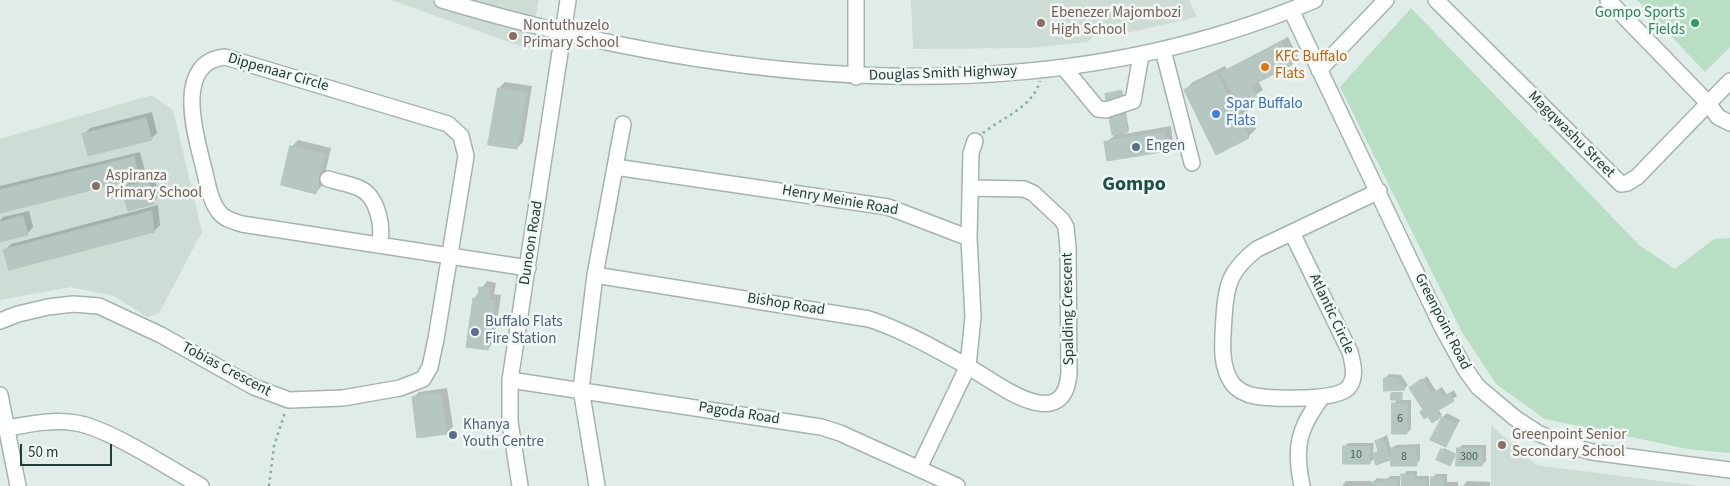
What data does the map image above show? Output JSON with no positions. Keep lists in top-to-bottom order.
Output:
{
  "streets": {
    "street": [
      "Dippenaar Circle",
      "Douglas Smith Highway",
      "Magqwashu Street",
      "Henry Meinie Road",
      "Dunoon Road",
      "Bishop Road",
      "Spalding Crescent",
      "Atlantic Circle",
      "Greenpoint Road",
      "Tobias Crescent",
      "Pagoda Road"
    ]
  },
  "crossings": [
    ["Dippenaar Circle", "Dunoon Road"],
    ["Dippenaar Circle", "Tobias Crescent"],
    ["Douglas Smith Highway", "Dunoon Road"],
    ["Douglas Smith Highway", "Greenpoint Road"],
    ["Dunoon Road", "Pagoda Road"],
    ["Bishop Road", "Spalding Crescent"],
    ["Atlantic Circle", "Greenpoint Road"]
  ],
  "districts": ["Gompo"],
  "places": [
    "Ebenezer Majombozi High School",
    "Gompo Sports Fields",
    "Nontuthuzelo Primary School",
    "KFC Buffalo Flats",
    "Spar Buffalo Flats",
    "Engen",
    "Aspiranza Primary School",
    "Buffalo Flats Fire Station",
    "Khanya Youth Centre",
    "Greenpoint Senior Secondary School"
  ],
  "house_numbers": [
    "6",
    "10",
    "8",
    "300"
  ],
  "scale_bar": "50 m"
}
